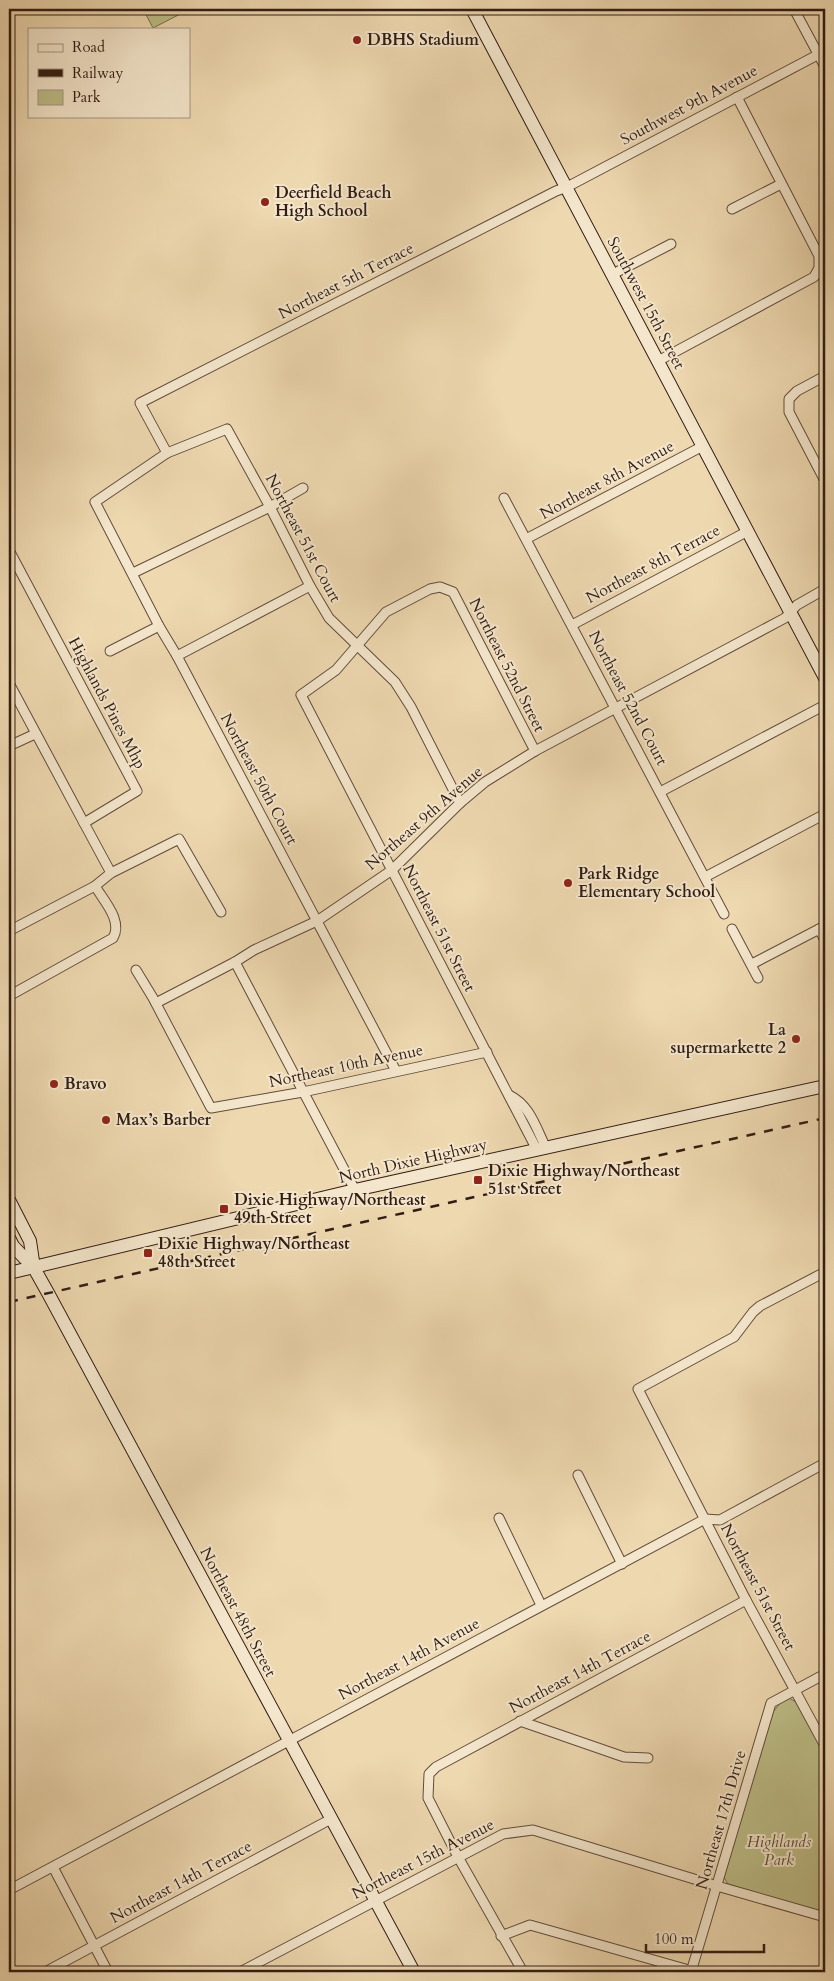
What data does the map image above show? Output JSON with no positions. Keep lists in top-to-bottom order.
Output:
{
  "streets": {
    "street": [
      "Southwest 9th Avenue",
      "Northeast 5th Terrace",
      "Southwest 15th Street",
      "Northeast 8th Avenue",
      "Northeast 51st Court",
      "Northeast 8th Terrace",
      "Northeast 52nd Street",
      "Northeast 52nd Court",
      "Highlands Pines Mhp",
      "Northeast 50th Court",
      "Northeast 9th Avenue",
      "Northeast 51st Street",
      "Northeast 10th Avenue",
      "North Dixie Highway",
      "Northeast 48th Street",
      "Northeast 14th Avenue",
      "Northeast 14th Terrace",
      "Northeast 17th Drive",
      "Northeast 15th Avenue"
    ]
  },
  "crossings": [
    ["Southwest 9th Avenue", "Northeast 5th Terrace"],
    ["Southwest 9th Avenue", "Southwest 15th Street"],
    ["Northeast 5th Terrace", "Southwest 15th Street"],
    ["Northeast 5th Terrace", "Northeast 51st Court"],
    ["Northeast 5th Terrace", "Northeast 50th Court"],
    ["Southwest 15th Street", "Northeast 8th Avenue"],
    ["Southwest 15th Street", "Northeast 8th Terrace"],
    ["Southwest 15th Street", "Northeast 9th Avenue"],
    ["Northeast 8th Avenue", "Northeast 52nd Court"],
    ["Northeast 51st Court", "Northeast 52nd Street"],
    ["Northeast 51st Court", "Northeast 50th Court"],
    ["Northeast 51st Court", "Northeast 9th Avenue"],
    ["Northeast 51st Court", "Northeast 51st Street"],
    ["Northeast 8th Terrace", "Northeast 52nd Court"],
    ["Northeast 52nd Street", "Northeast 9th Avenue"],
    ["Northeast 52nd Street", "Northeast 51st Street"],
    ["Northeast 52nd Court", "Northeast 9th Avenue"],
    ["Northeast 50th Court", "Northeast 9th Avenue"],
    ["Northeast 50th Court", "Northeast 10th Avenue"],
    ["Northeast 9th Avenue", "Northeast 51st Street"],
    ["Northeast 9th Avenue", "Northeast 10th Avenue"],
    ["Northeast 51st Street", "Northeast 10th Avenue"],
    ["Northeast 51st Street", "North Dixie Highway"],
    ["Northeast 51st Street", "Northeast 14th Avenue"],
    ["Northeast 51st Street", "Northeast 14th Terrace"],
    ["Northeast 51st Street", "Northeast 17th Drive"],
    ["North Dixie Highway", "Northeast 48th Street"],
    ["Northeast 48th Street", "Northeast 14th Avenue"],
    ["Northeast 48th Street", "Northeast 14th Terrace"],
    ["Northeast 48th Street", "Northeast 15th Avenue"],
    ["Northeast 14th Terrace", "Northeast 15th Avenue"],
    ["Northeast 17th Drive", "Northeast 15th Avenue"]
  ],
  "parks": ["Highlands Park"],
  "places": {
    "other": [
      "DBHS Stadium",
      "Deerfield Beach High School",
      "Park Ridge Elementary School",
      "La supermarkette 2",
      "Bravo",
      "Max’s Barber"
    ],
    "transit": ["Dixie Highway/Northeast 51st Street", "Dixie Highway/Northeast 49th Street", "Dixie Highway/Northeast 48th Street"]
  },
  "legend": ["Road", "Railway", "Park"],
  "scale_bar": "100 m"
}
